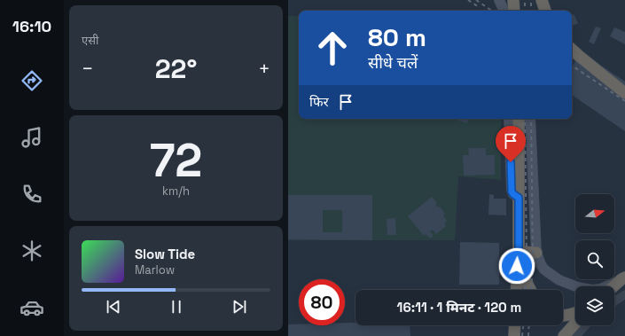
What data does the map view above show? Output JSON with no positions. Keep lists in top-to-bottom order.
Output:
{
  "north": "right",
  "page": {
    "tabs": "16:10",
    "tile": [
      "एसी",
      ["72", "km/h"]
    ],
    "turn": ["80 m", "सीधे चलें"],
    "heat": ["−", "22°", "+"],
    "then": "फिर",
    "song": ["Slow Tide", "Marlow"],
    "limit": "80",
    "trip": "16:11 · 1 मिनट · 120 m"
  }
}
